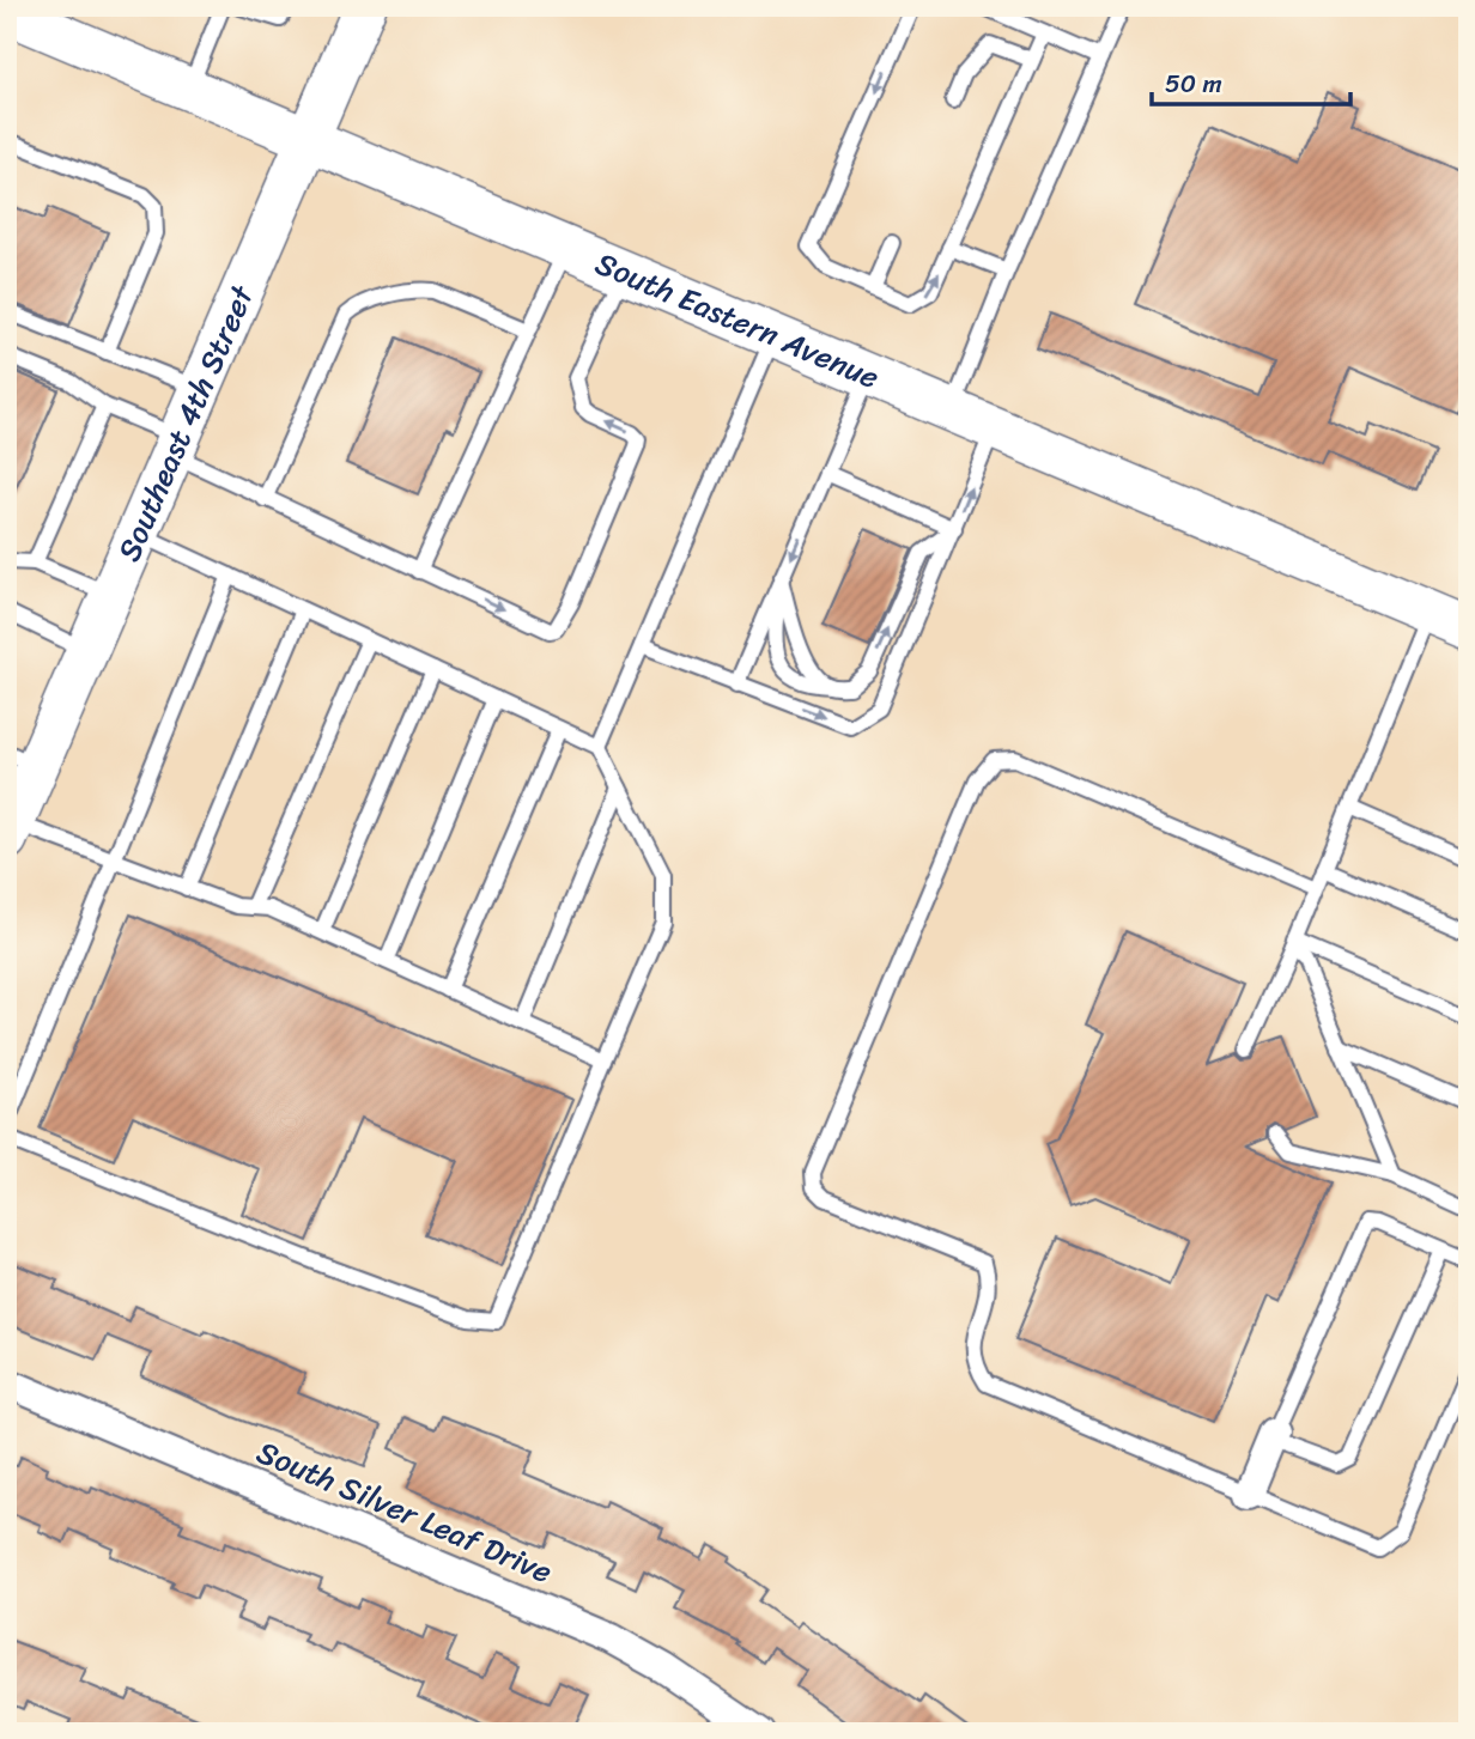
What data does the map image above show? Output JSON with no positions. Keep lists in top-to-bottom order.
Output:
{
  "streets": {
    "main road": ["South Eastern Avenue", "Southeast 4th Street"],
    "street": ["South Silver Leaf Drive"]
  },
  "crossings": [
    ["South Eastern Avenue", "Southeast 4th Street"]
  ],
  "scale_bar": "50 m"
}
